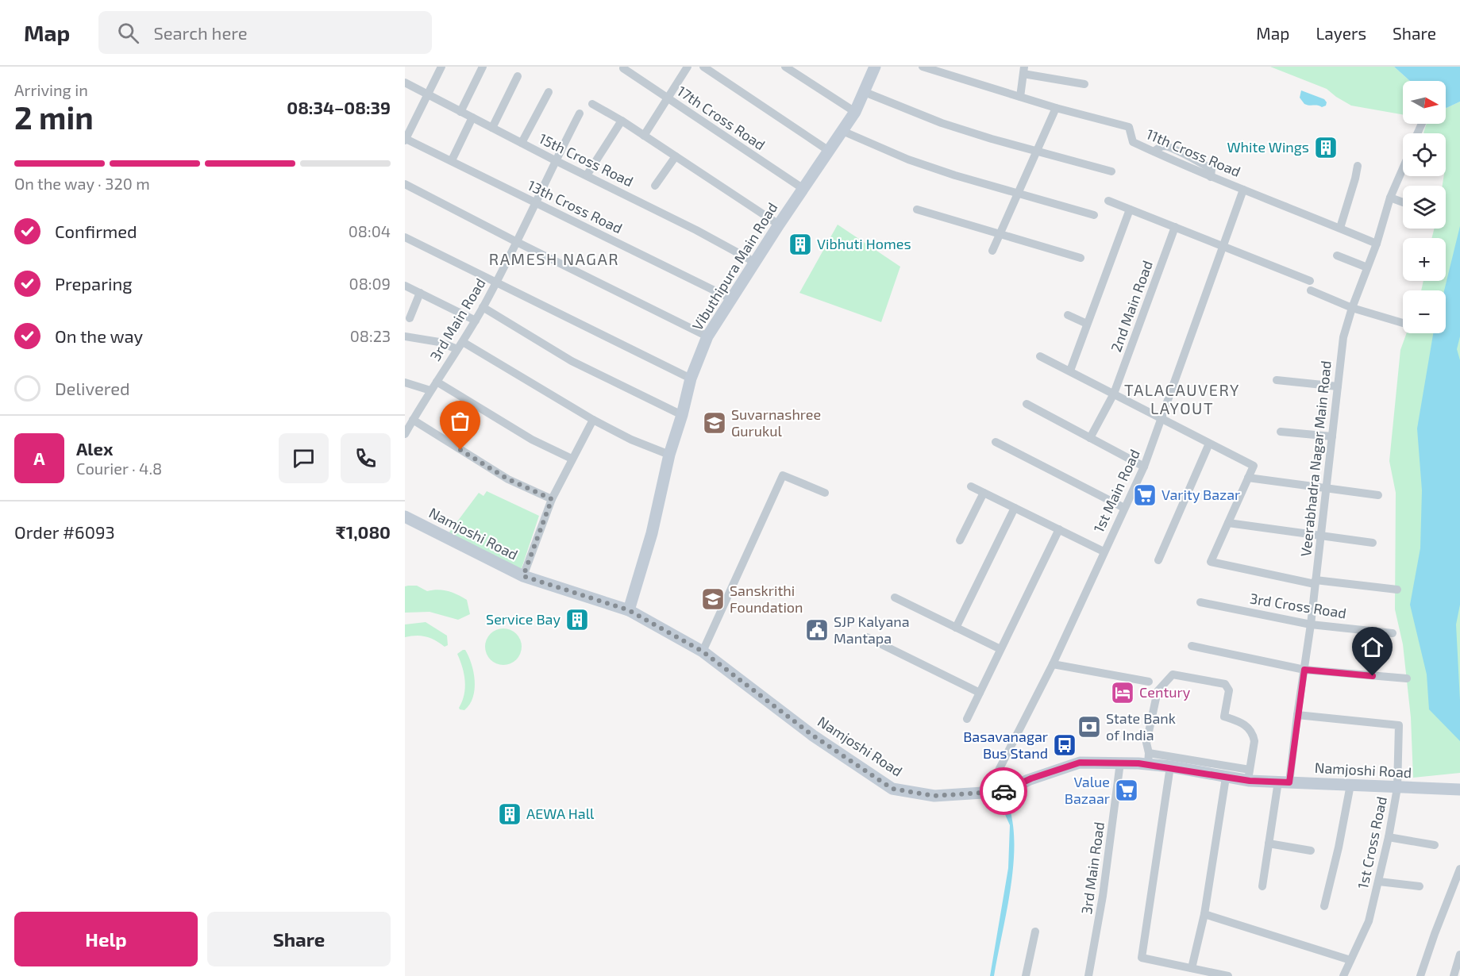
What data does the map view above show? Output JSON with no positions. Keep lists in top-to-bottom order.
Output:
{
  "streets": {
    "main road": ["Vibuthipura Main Road", "Namjoshi Road"],
    "street": [
      "17th Cross Road",
      "11th Cross Road",
      "15th Cross Road",
      "13th Cross Road",
      "2nd Main Road",
      "3rd Main Road",
      "Veerabhadra Nagar Main Road",
      "1st Main Road",
      "3rd Cross Road",
      "1st Cross Road"
    ]
  },
  "crossings": [
    ["17th Cross Road", "Vibuthipura Main Road"],
    ["11th Cross Road", "Veerabhadra Nagar Main Road"],
    ["11th Cross Road", "1st Main Road"],
    ["15th Cross Road", "Vibuthipura Main Road"],
    ["15th Cross Road", "3rd Main Road"],
    ["13th Cross Road", "Vibuthipura Main Road"],
    ["13th Cross Road", "3rd Main Road"],
    ["Vibuthipura Main Road", "Namjoshi Road"],
    ["3rd Main Road", "Namjoshi Road"],
    ["Veerabhadra Nagar Main Road", "Namjoshi Road"],
    ["Veerabhadra Nagar Main Road", "3rd Cross Road"],
    ["Veerabhadra Nagar Main Road", "1st Cross Road"],
    ["1st Main Road", "Namjoshi Road"],
    ["Namjoshi Road", "1st Cross Road"]
  ],
  "districts": ["RAMESH NAGAR", "TALACAUVERY LAYOUT"],
  "places": {
    "building": [
      "White Wings",
      "Vibhuti Homes",
      "Service Bay",
      "AEWA Hall"
    ],
    "school or university": ["Suvarnashree Gurukul", "Sanskrithi Foundation"],
    "supermarket": ["Varity Bazar", "Value Bazaar"],
    "public building": ["SJP Kalyana Mantapa"],
    "hotel": ["Century"],
    "bank": ["State Bank of India"],
    "bus stop": ["Basavanagar Bus Stand"]
  },
  "north": "right",
  "page": {
    "header": "Map",
    "search": "Search here",
    "nav": ["Map", "Layers", "Share"],
    "heading": ["2 min", "Arriving in", "08:34–08:39"],
    "panel": [
      "Alex",
      "Courier · 4.8",
      "Order #6093",
      "₹1,080"
    ],
    "map_buttons": ["+", "−"],
    "bar": "On the way · 320 m",
    "list": [
      ["Confirmed", "08:04"],
      ["Preparing", "08:09"],
      ["On the way", "08:23"],
      "Delivered"
    ],
    "round": "A",
    "buttons": ["Help", "Share"]
  }
}
